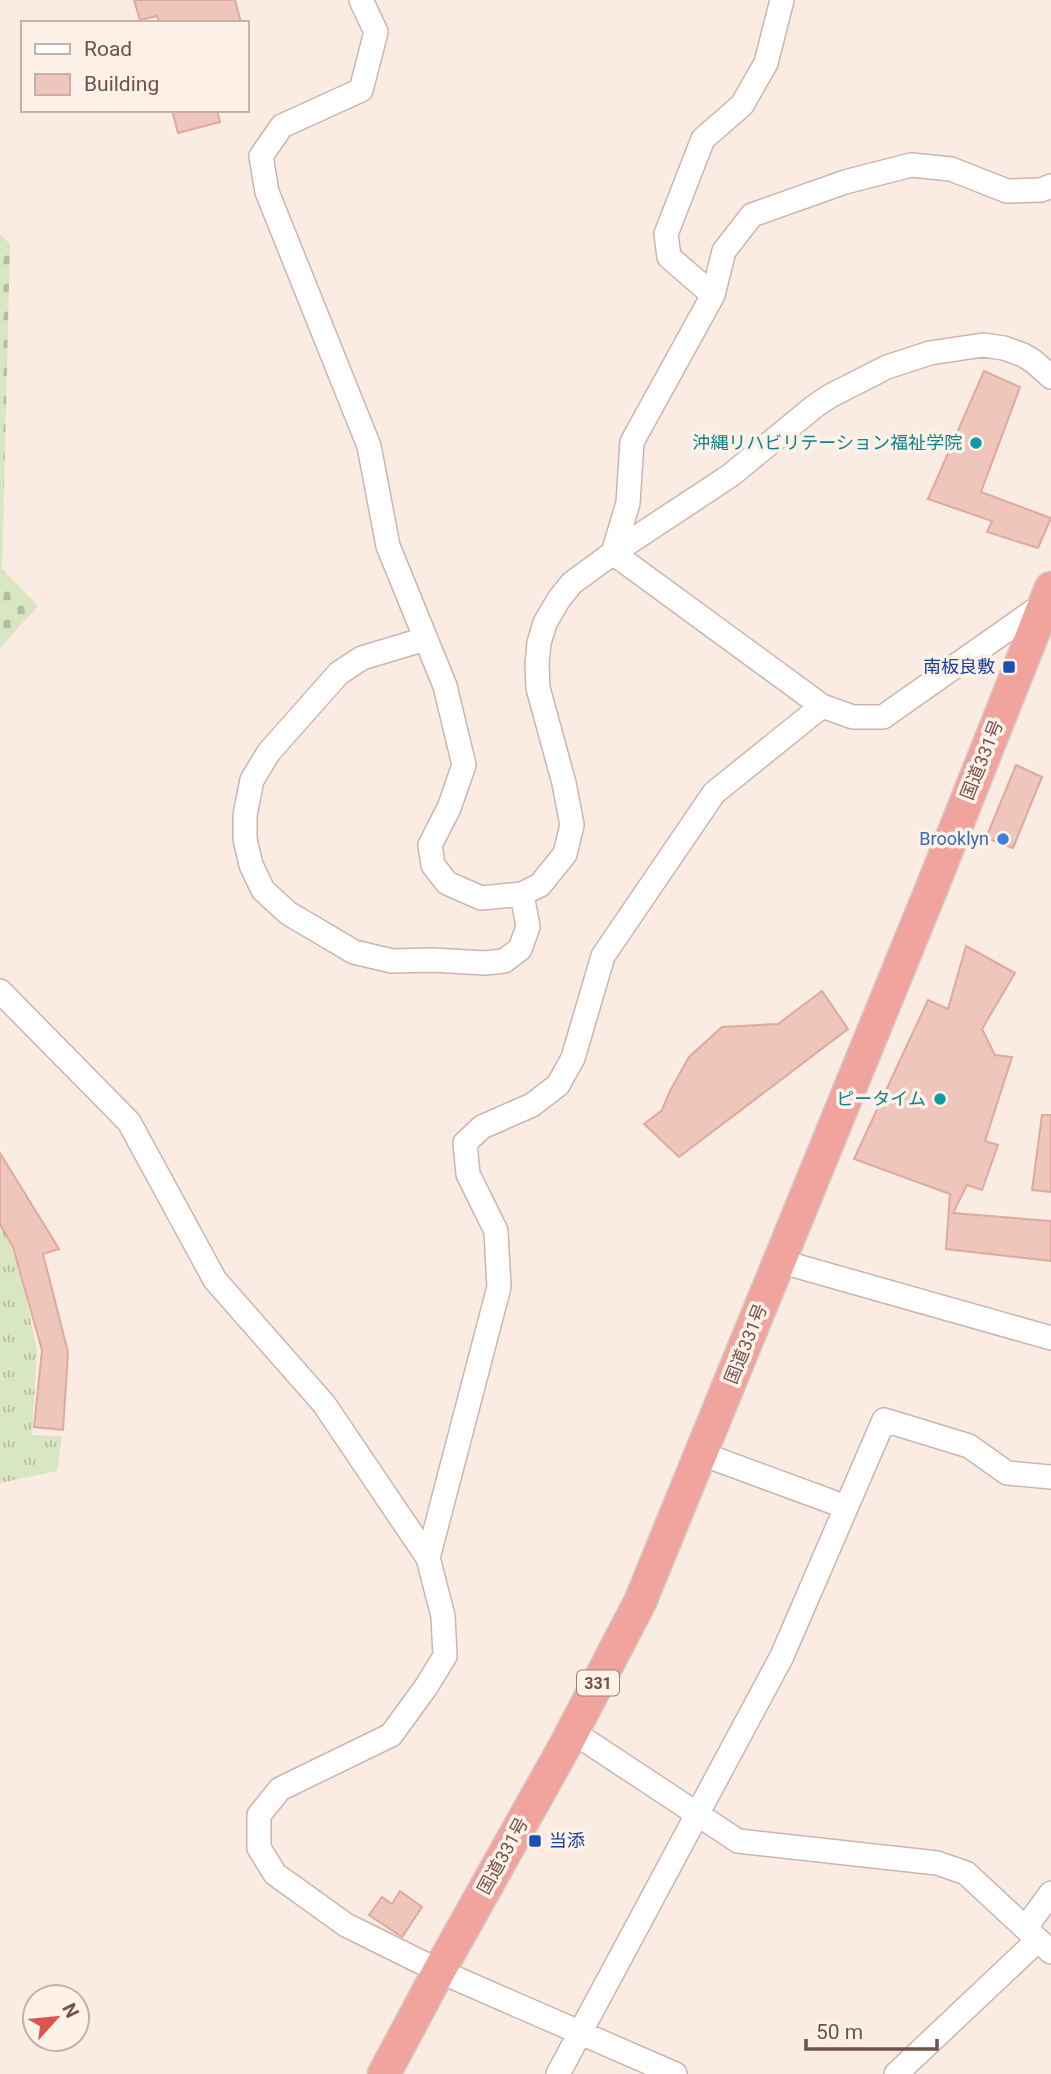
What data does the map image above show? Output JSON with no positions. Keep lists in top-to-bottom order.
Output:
{
  "streets": {
    "highway": ["国道331号", "331"]
  },
  "places": {
    "other": ["沖縄リハビリテーション福祉学院", "Brooklyn", "ピータイム"],
    "transit": ["南板良敷", "当添"]
  },
  "legend": ["Road", "Building"],
  "scale_bar": "50 m",
  "north": "top right"
}
